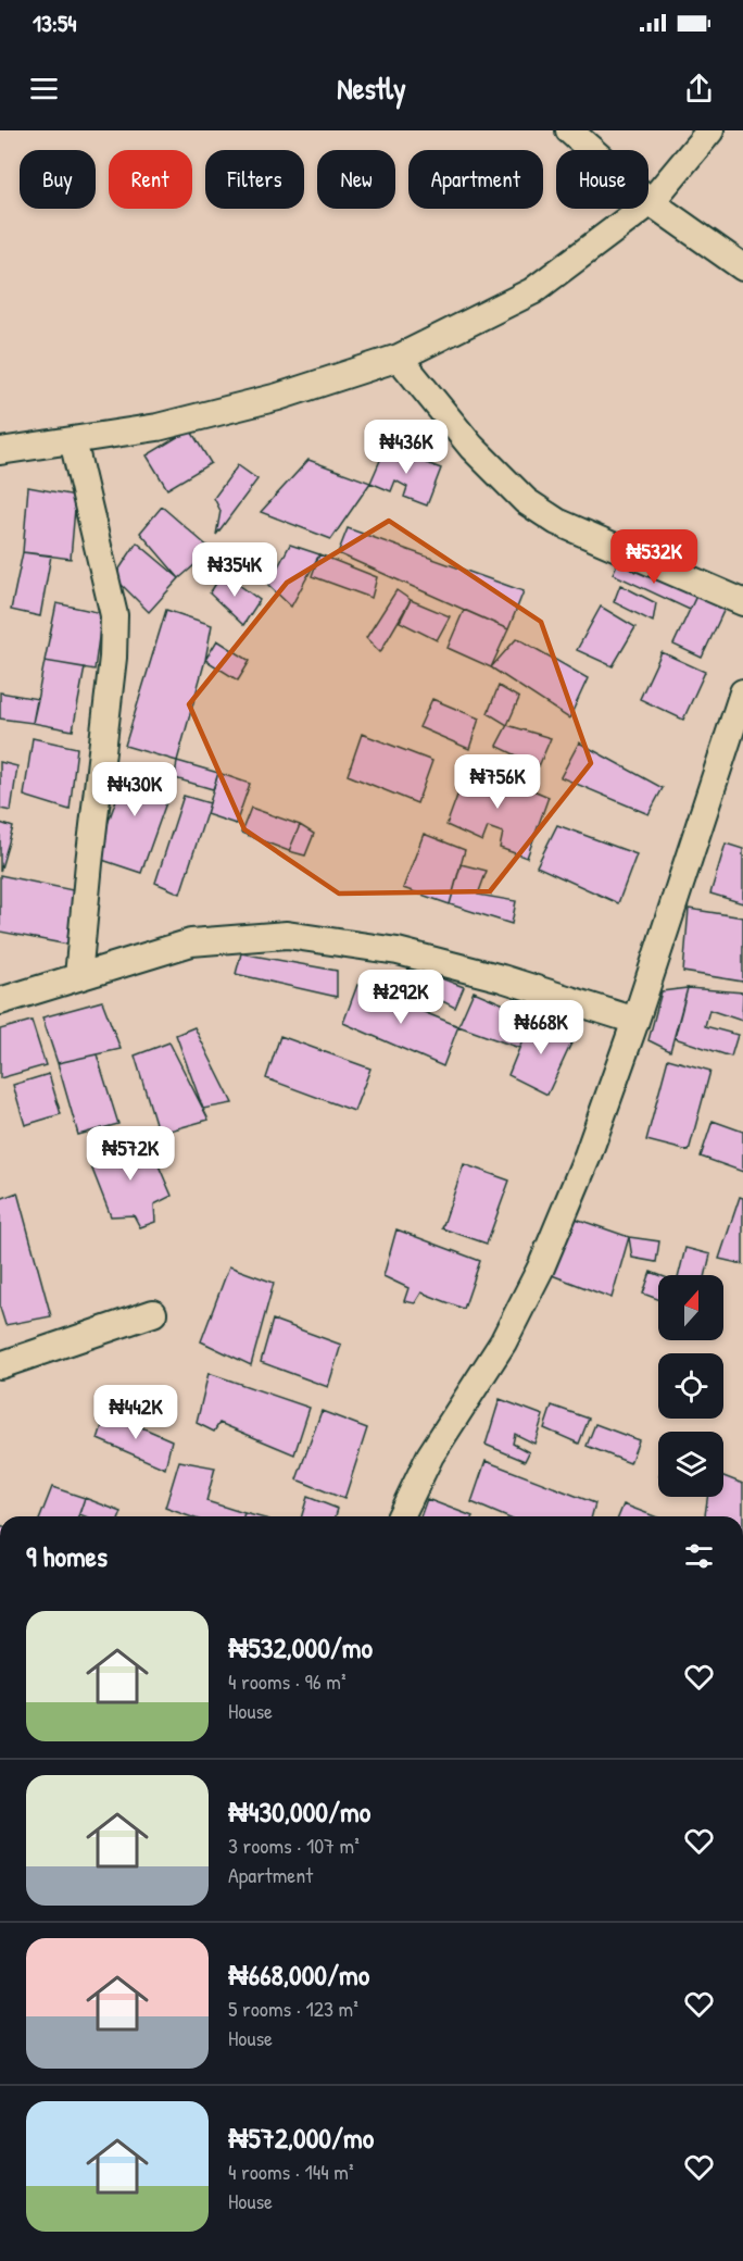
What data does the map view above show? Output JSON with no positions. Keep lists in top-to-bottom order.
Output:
{
  "north": "top",
  "page": {
    "status": "13:54",
    "header": "Nestly",
    "chip": [
      "Buy",
      "Rent",
      "Filters",
      "New",
      "Apartment",
      "House"
    ],
    "price": [
      "₦436K",
      "₦532K",
      "₦354K",
      "₦756K",
      "₦430K",
      "₦292K",
      "₦668K",
      "₦572K",
      "₦442K"
    ],
    "heading": "9 homes",
    "list": [
      {
        "name": "₦532,000/mo",
        "note": "4 rooms · 96 m² · House"
      },
      {
        "name": "₦430,000/mo",
        "note": "3 rooms · 107 m² · Apartment"
      },
      {
        "name": "₦668,000/mo",
        "note": "5 rooms · 123 m² · House"
      },
      {
        "name": "₦572,000/mo",
        "note": "4 rooms · 144 m² · House"
      }
    ]
  }
}
